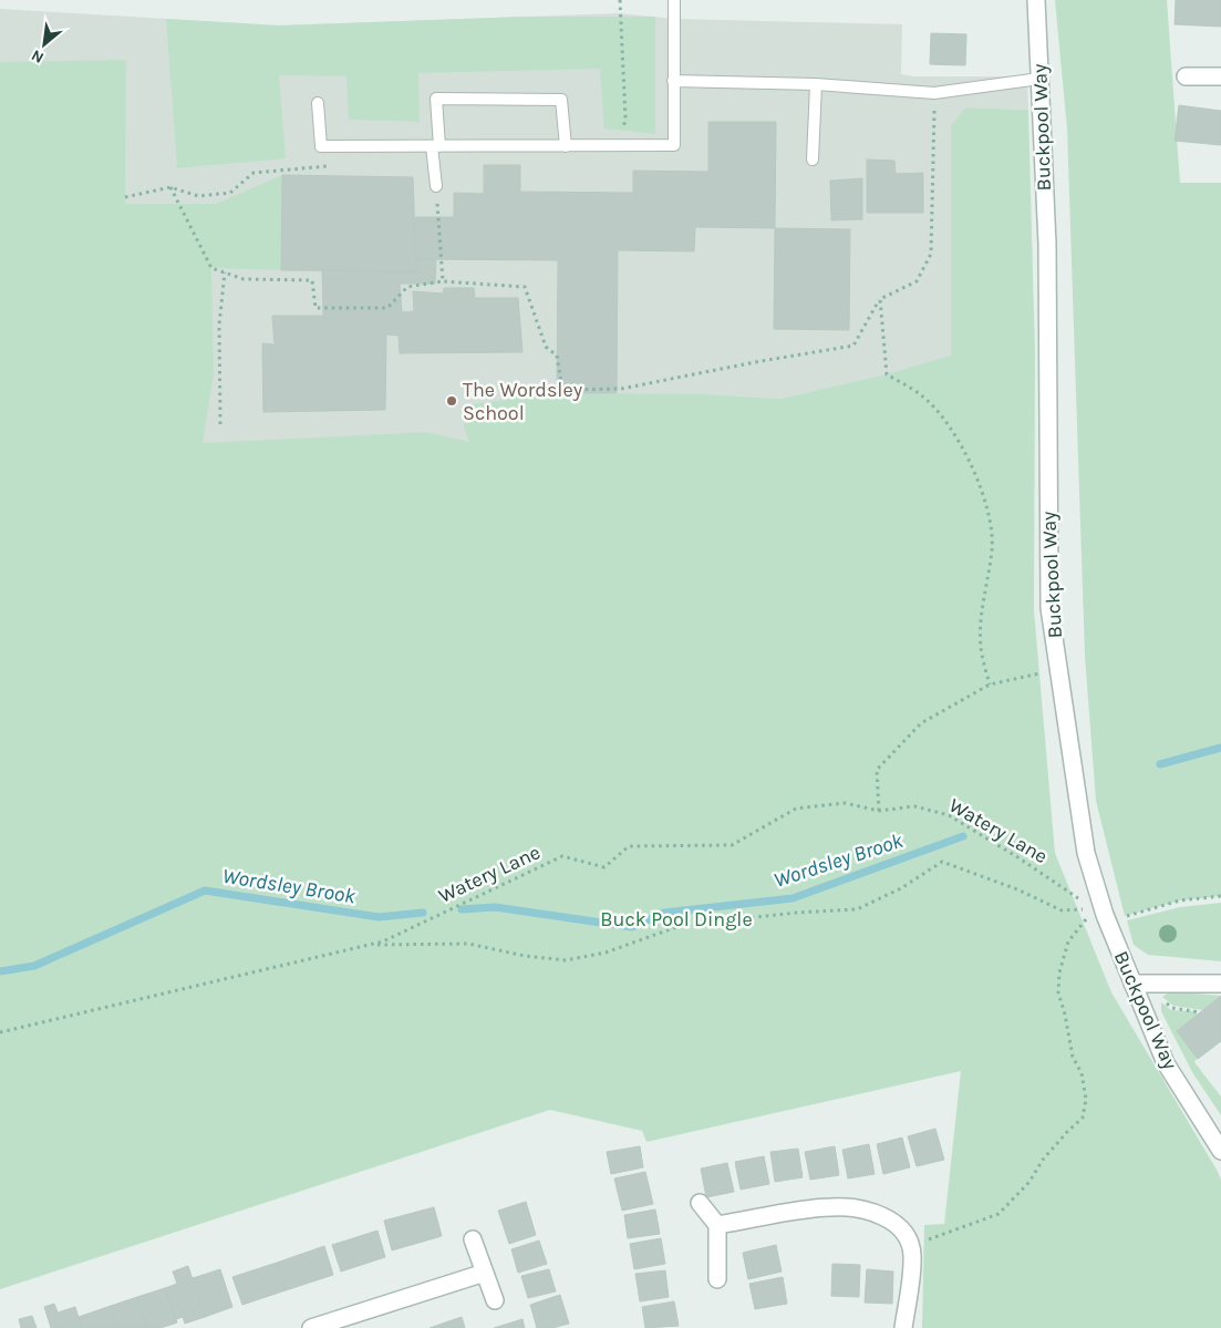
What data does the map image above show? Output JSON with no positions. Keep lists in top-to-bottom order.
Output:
{
  "streets": {
    "street": ["Buckpool Way"],
    "path": ["Watery Lane"]
  },
  "crossings": [
    ["Buckpool Way", "Watery Lane"]
  ],
  "water": ["Wordsley Brook"],
  "parks": ["Buck Pool Dingle"],
  "places": ["The Wordsley School"],
  "north": "bottom left"
}
